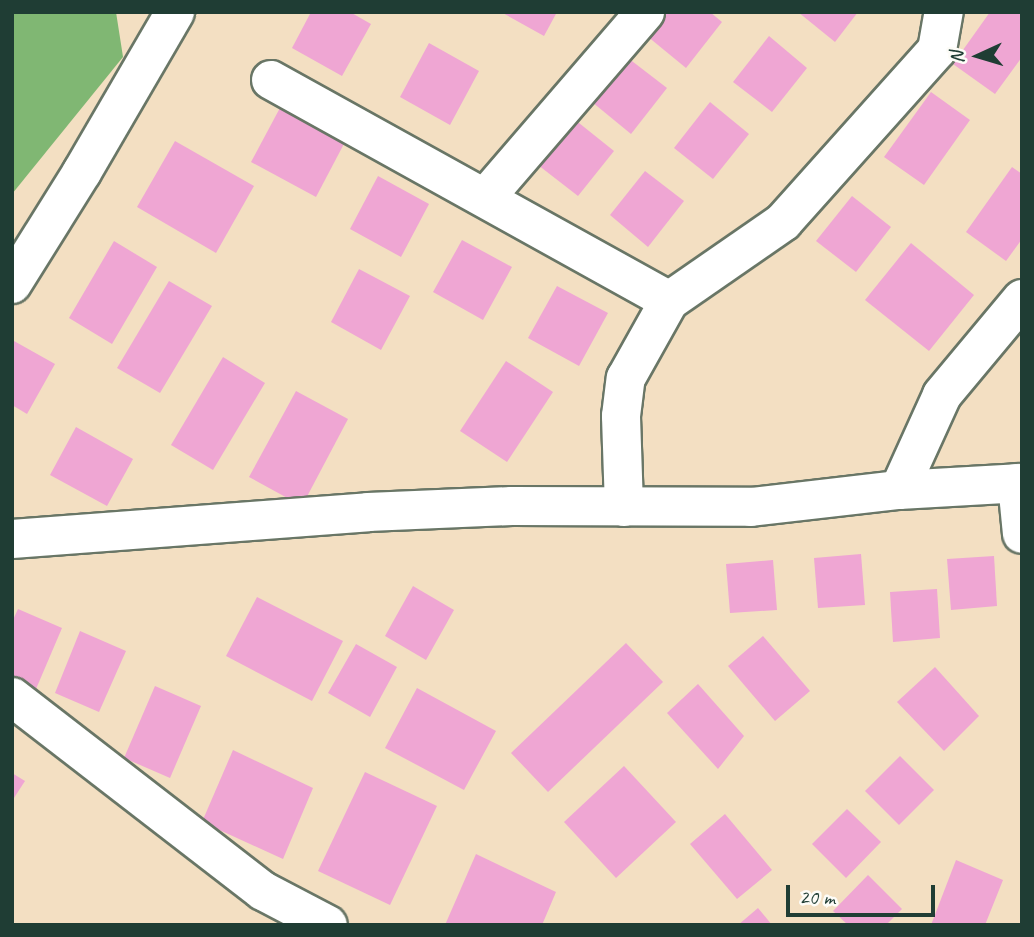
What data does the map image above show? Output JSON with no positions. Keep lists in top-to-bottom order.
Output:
{
  "scale_bar": "20 m",
  "north": "left"
}
